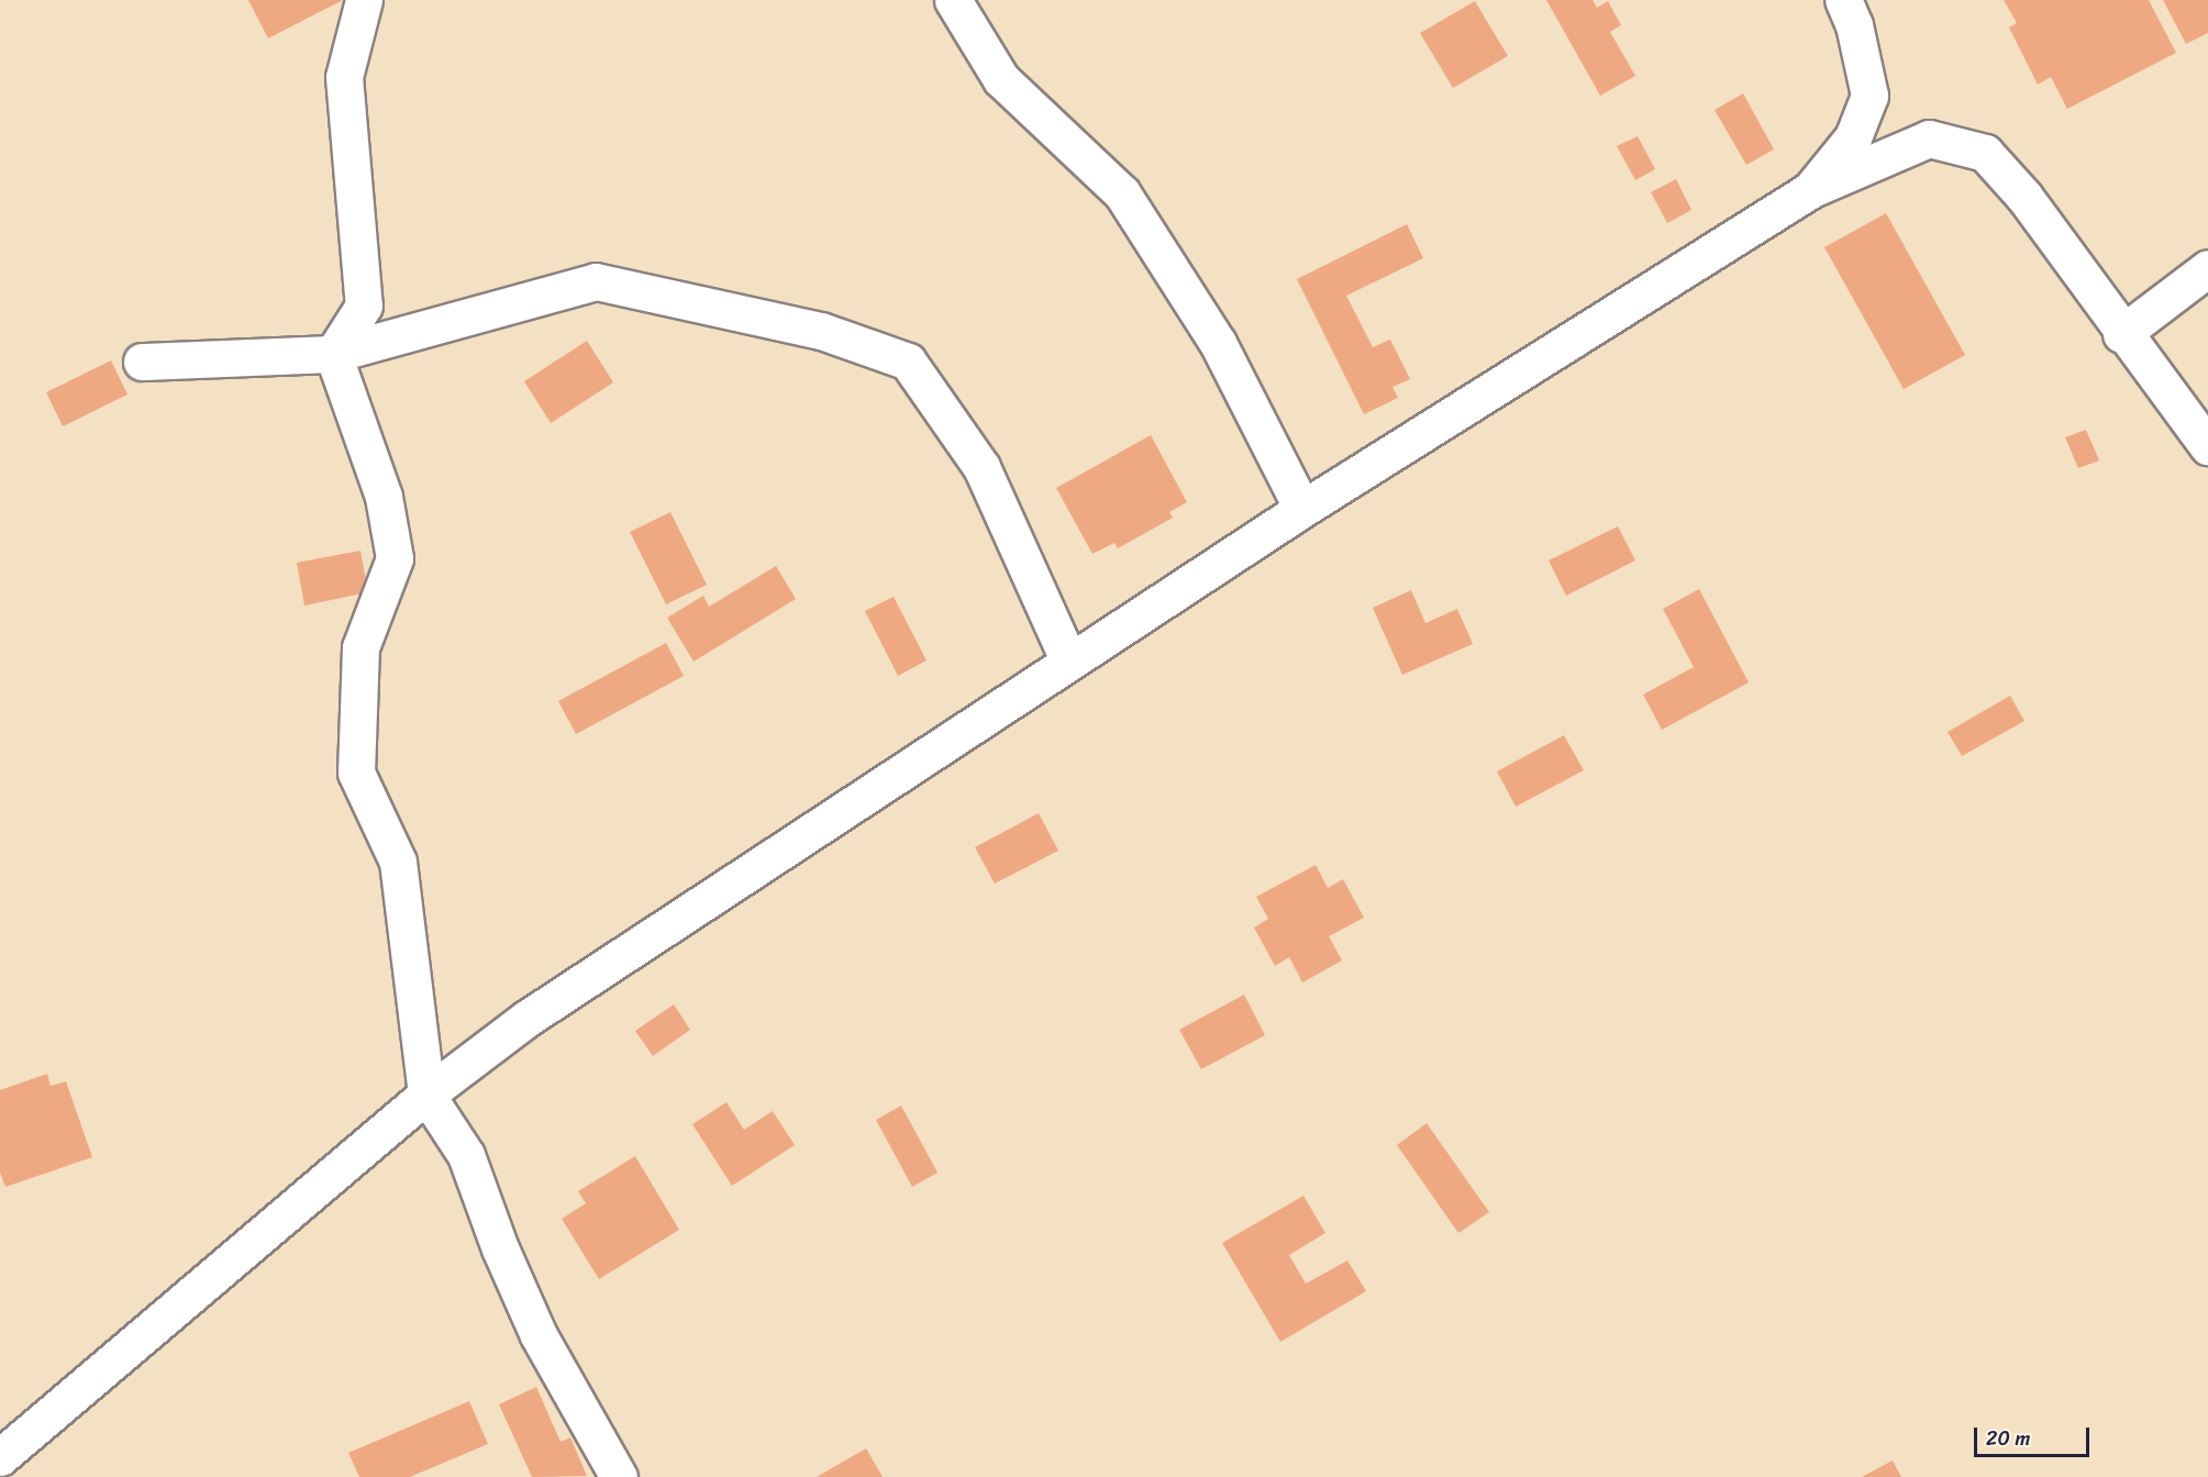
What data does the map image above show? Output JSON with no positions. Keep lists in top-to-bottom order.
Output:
{
  "scale_bar": "20 m"
}
